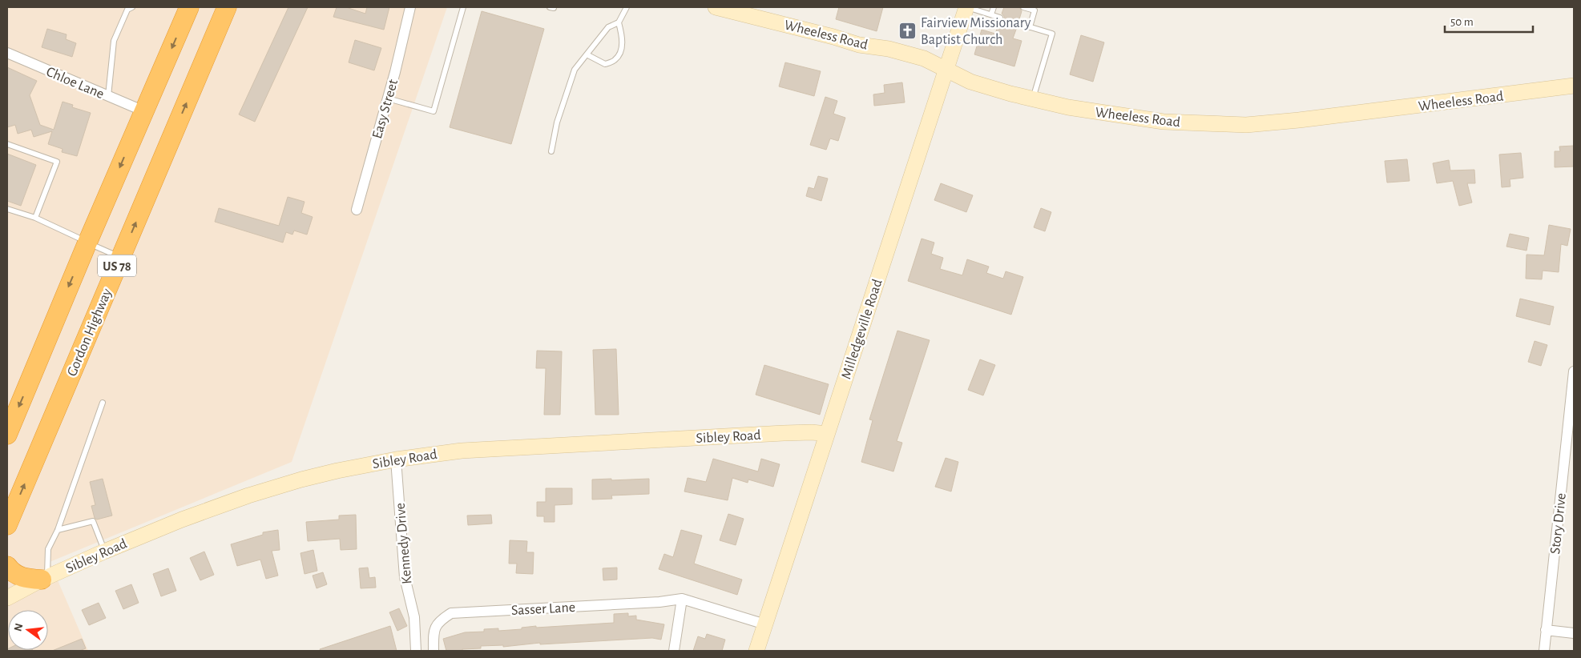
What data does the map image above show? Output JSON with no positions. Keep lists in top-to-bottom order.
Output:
{
  "streets": {
    "highway": ["US 78", "Gordon Highway"],
    "street": [
      "Wheeless Road",
      "Chloe Lane",
      "Easy Street",
      "Milledgeville Road",
      "Sibley Road",
      "Story Drive",
      "Kennedy Drive",
      "Sasser Lane"
    ]
  },
  "crossings": [
    ["Wheeless Road", "Milledgeville Road"],
    ["Chloe Lane", "US 78"],
    ["Milledgeville Road", "Sibley Road"],
    ["Milledgeville Road", "Sasser Lane"],
    ["Sibley Road", "Kennedy Drive"]
  ],
  "places": {
    "church": ["Fairview Missionary Baptist Church"]
  },
  "scale_bar": "50 m",
  "north": "left"
}
